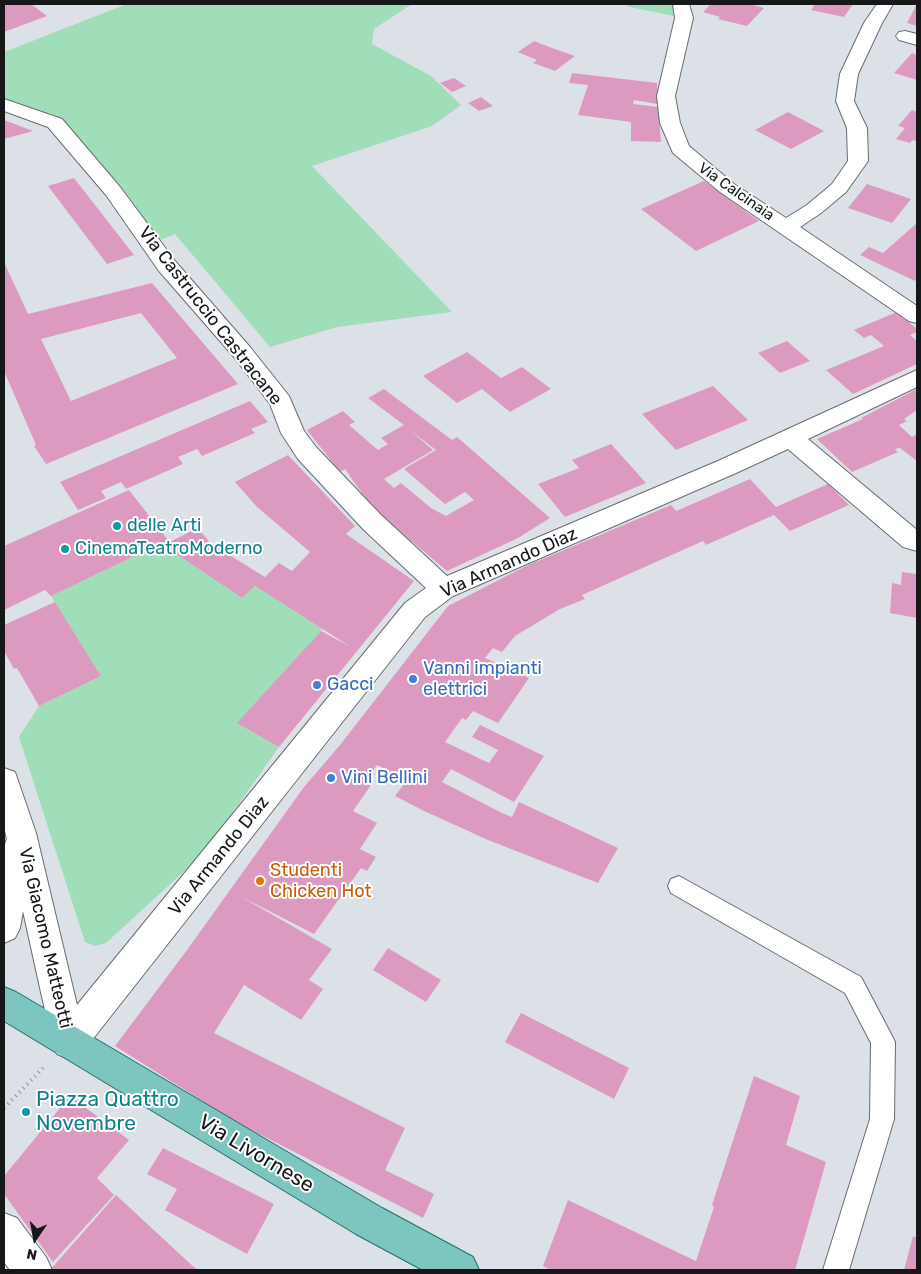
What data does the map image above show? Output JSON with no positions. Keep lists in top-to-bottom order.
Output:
{
  "streets": {
    "main road": ["Via Livornese"],
    "street": [
      "Via Calcinaia",
      "Via Castruccio Castracane",
      "Via Armando Diaz",
      "Via Giacomo Matteotti"
    ]
  },
  "crossings": [
    ["Via Castruccio Castracane", "Via Armando Diaz"],
    ["Via Armando Diaz", "Via Giacomo Matteotti"],
    ["Via Armando Diaz", "Via Livornese"],
    ["Via Giacomo Matteotti", "Via Livornese"]
  ],
  "places": [
    "delle Arti",
    "CinemaTeatroModerno",
    "Vanni impianti elettrici",
    "Gacci",
    "Vini Bellini",
    "Studenti Chicken Hot",
    "Piazza Quattro Novembre"
  ],
  "north": "bottom"
}
